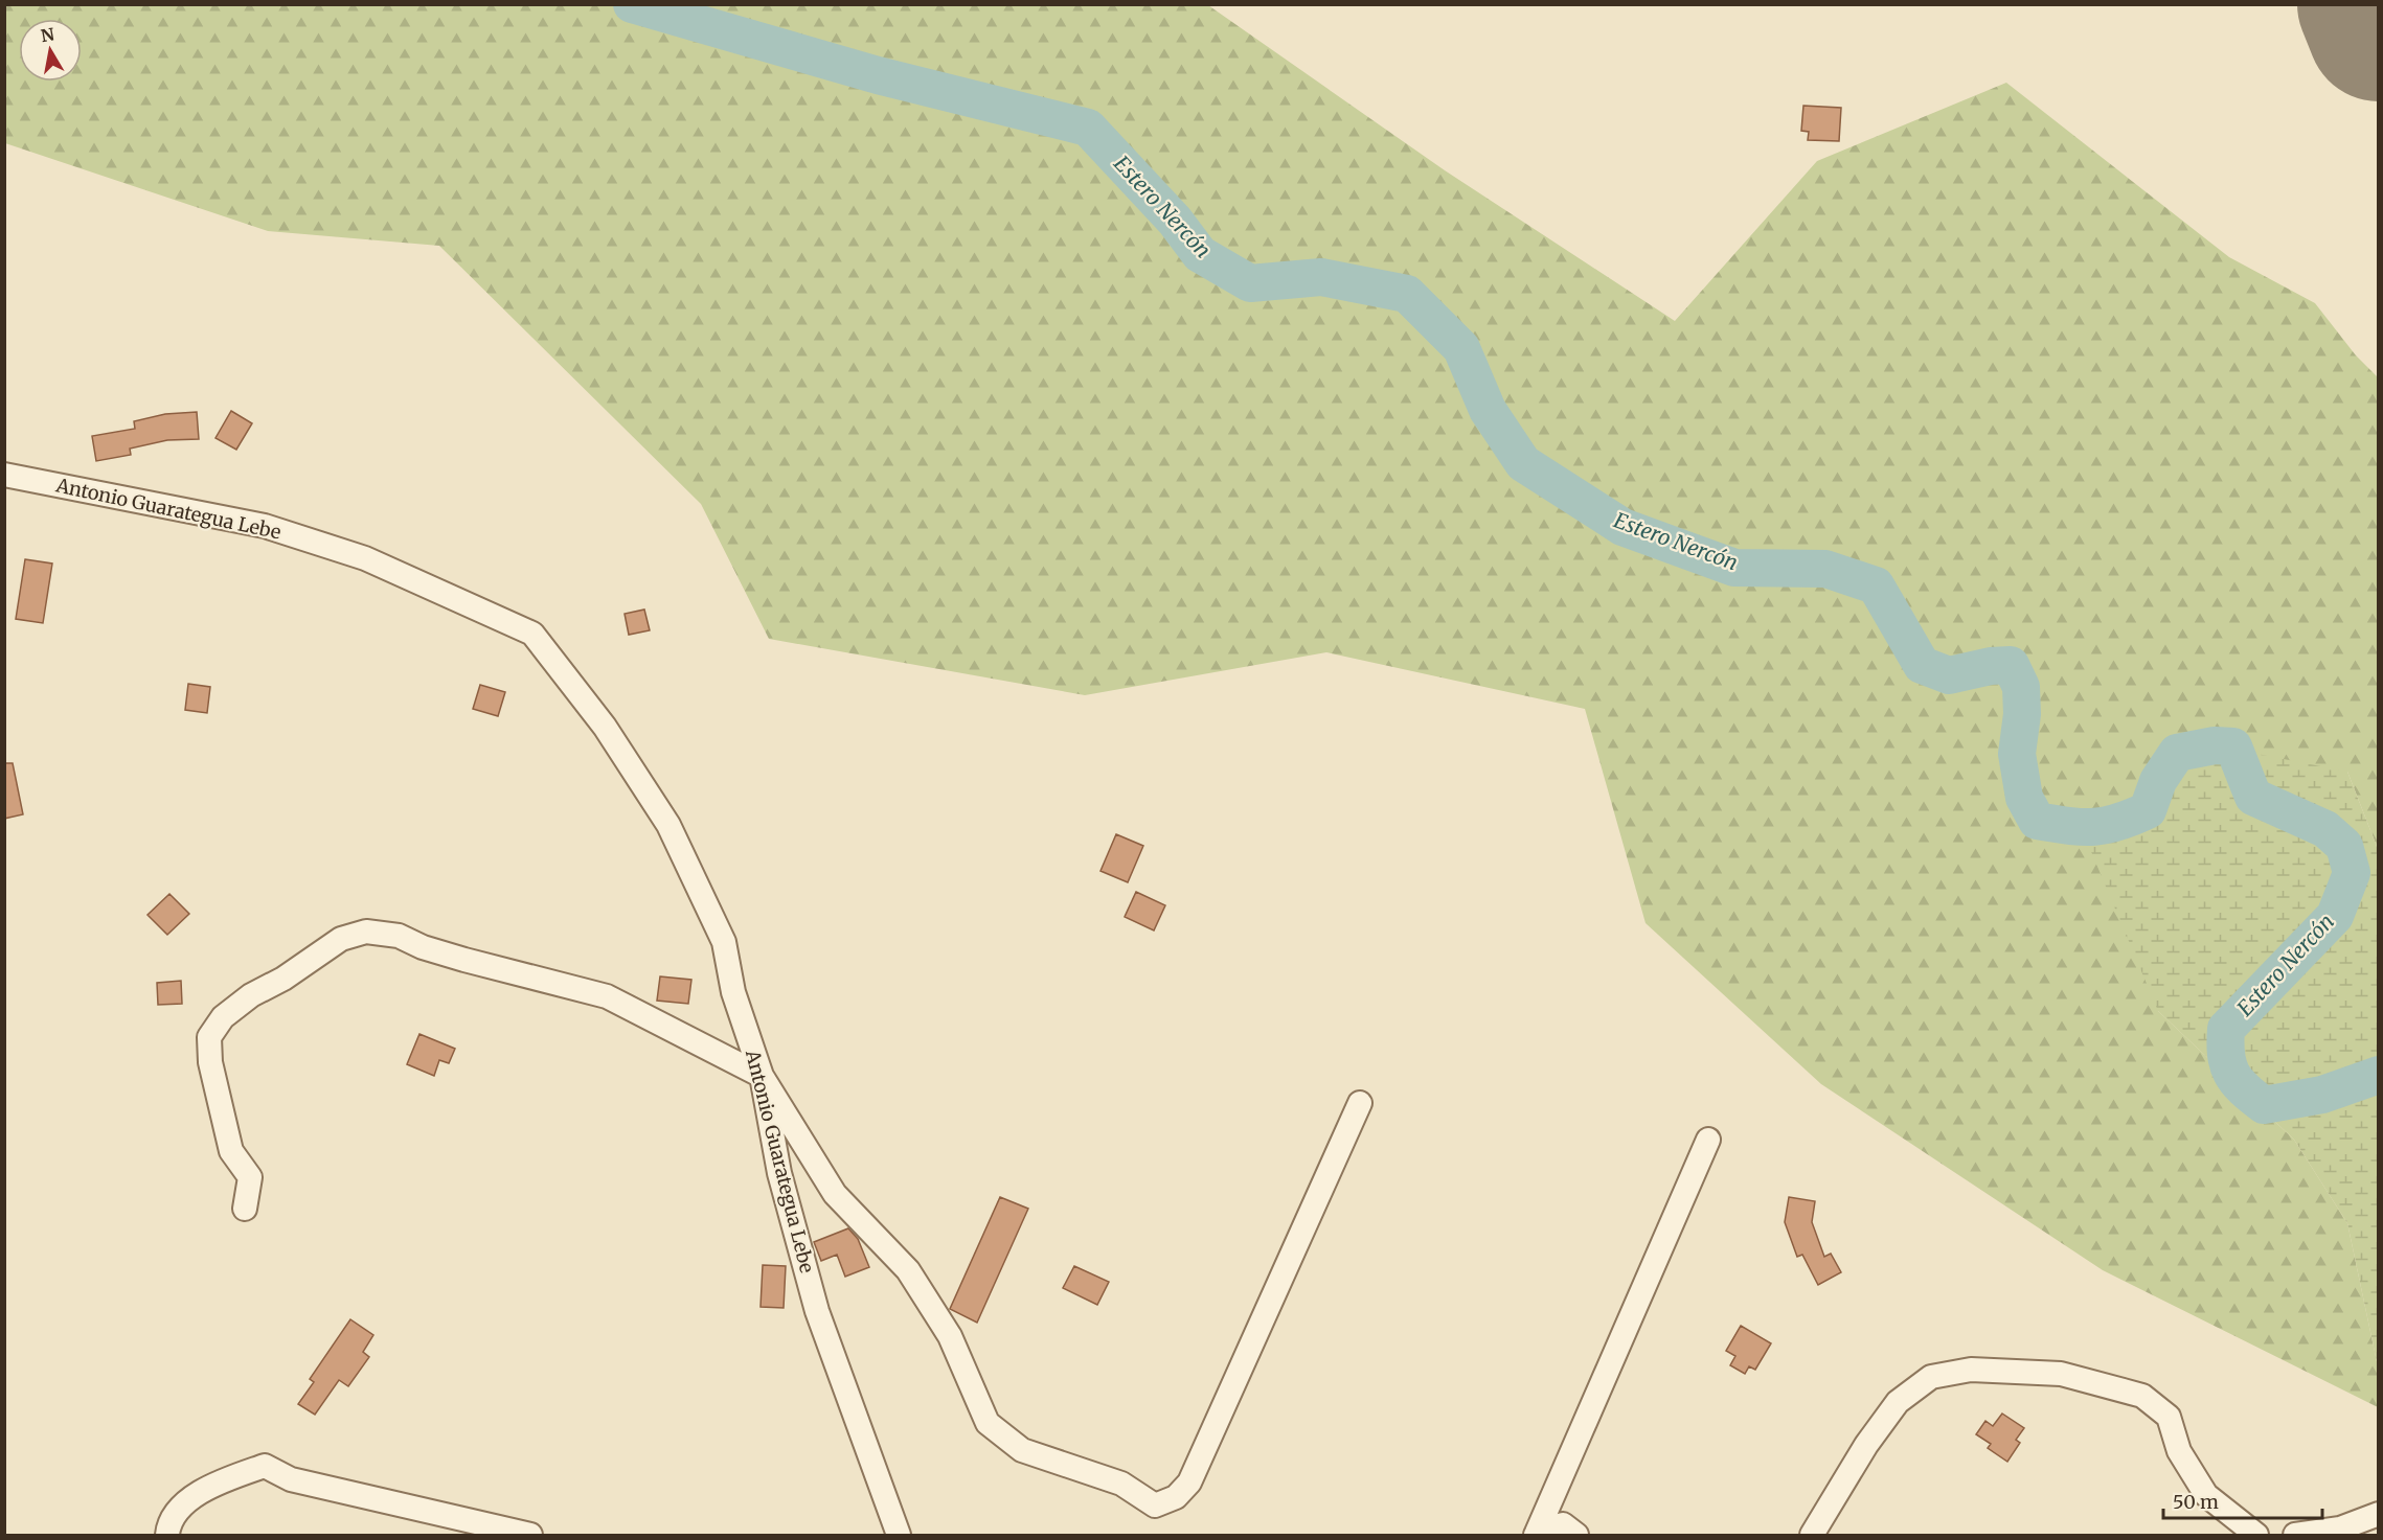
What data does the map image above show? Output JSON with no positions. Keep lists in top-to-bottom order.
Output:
{
  "streets": {
    "street": ["Antonio Guarategua Lebe"]
  },
  "water": ["Estero Nercón"],
  "scale_bar": "50 m",
  "north": "top"
}
